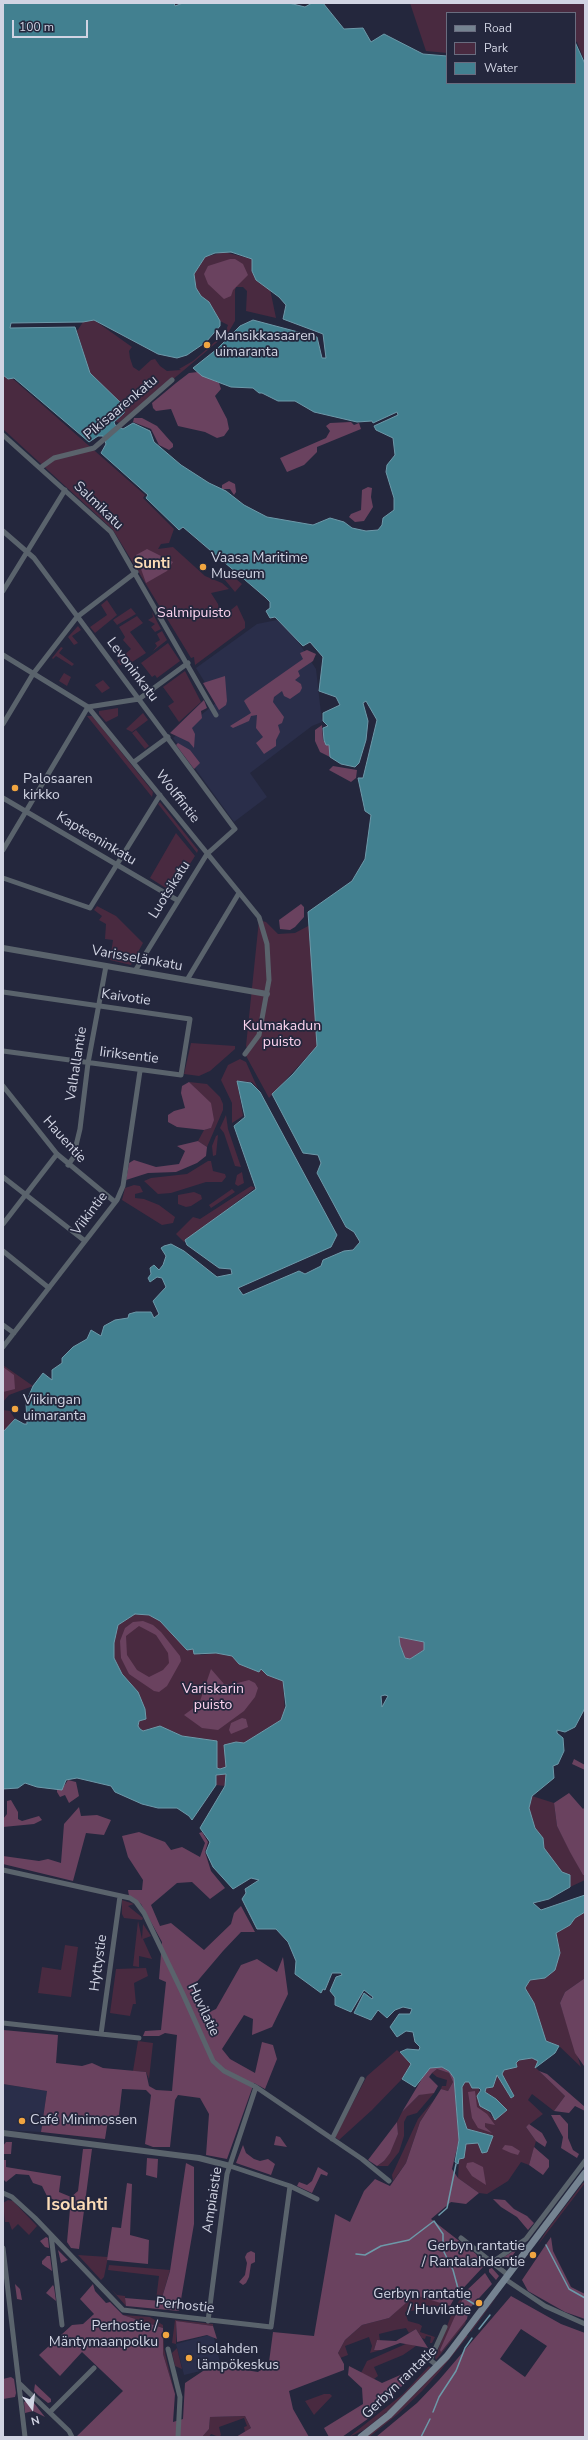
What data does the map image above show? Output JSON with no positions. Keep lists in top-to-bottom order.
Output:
{
  "streets": {
    "main road": ["Gerbyn rantatie"],
    "street": [
      "Pikisaarenkatu",
      "Salmikatu",
      "Levoninkatu",
      "Wolffintie",
      "Kapteeninkatu",
      "Luotsikatu",
      "Varisselänkatu",
      "Kaivotie",
      "Iiriksentie",
      "Valhallantie",
      "Hauentie",
      "Viikintie",
      "Hyttystie",
      "Huvilatie",
      "Ampiaistie",
      "Perhostie"
    ]
  },
  "crossings": [
    ["Pikisaarenkatu", "Salmikatu"],
    ["Levoninkatu", "Luotsikatu"],
    ["Wolffintie", "Luotsikatu"],
    ["Wolffintie", "Varisselänkatu"],
    ["Kapteeninkatu", "Luotsikatu"],
    ["Luotsikatu", "Varisselänkatu"],
    ["Varisselänkatu", "Valhallantie"],
    ["Kaivotie", "Iiriksentie"],
    ["Kaivotie", "Valhallantie"],
    ["Iiriksentie", "Valhallantie"],
    ["Iiriksentie", "Viikintie"],
    ["Valhallantie", "Hauentie"],
    ["Hauentie", "Viikintie"],
    ["Hyttystie", "Huvilatie"],
    ["Huvilatie", "Ampiaistie"],
    ["Ampiaistie", "Perhostie"]
  ],
  "districts": ["Sunti", "Isolahti"],
  "parks": ["Salmipuisto", "Kulmakadun puisto", "Variskarin puisto"],
  "places": [
    "Mansikkasaaren uimaranta",
    "Vaasa Maritime Museum",
    "Palosaaren kirkko",
    "Viikingan uimaranta",
    "Café Minimossen",
    "Gerbyn rantatie / Rantalahdentie",
    "Gerbyn rantatie / Huvilatie",
    "Perhostie / Mäntymaanpolku",
    "Isolahden lämpökeskus"
  ],
  "legend": ["Road", "Park", "Water"],
  "scale_bar": "100 m",
  "north": "bottom"
}
